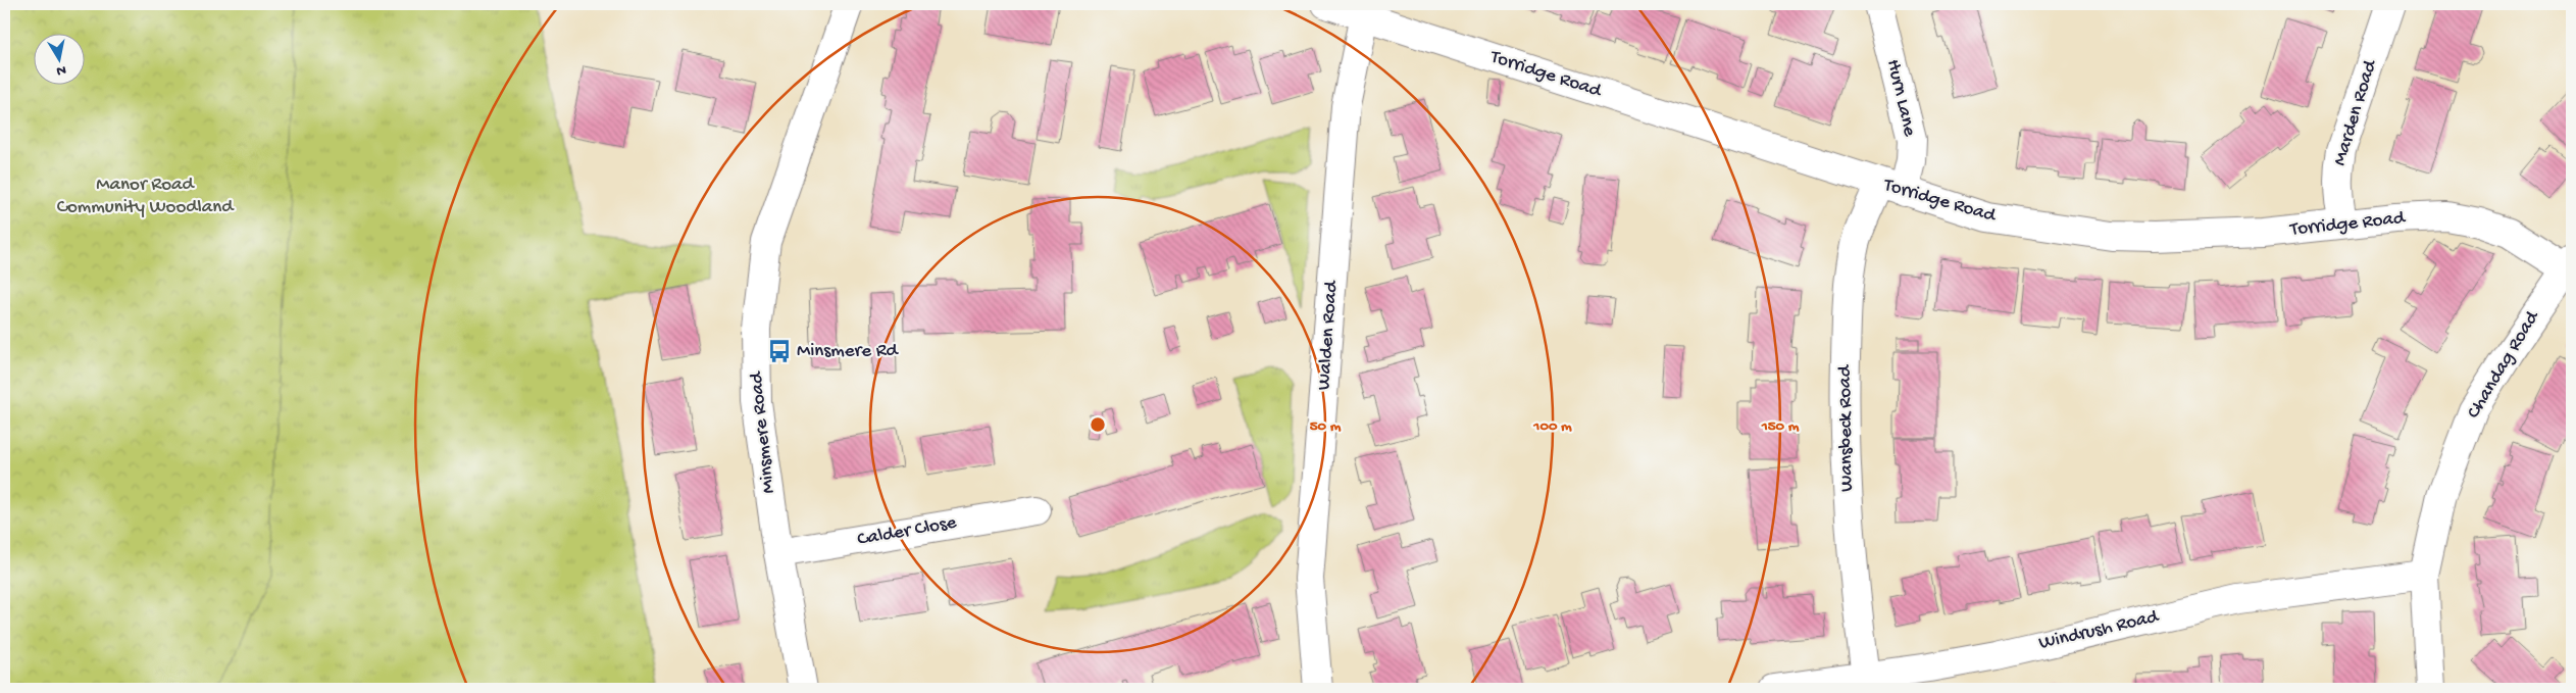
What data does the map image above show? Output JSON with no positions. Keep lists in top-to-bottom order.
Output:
{
  "streets": {
    "street": [
      "Torridge Road",
      "Hurn Lane",
      "Marden Road",
      "Walden Road",
      "Chandag Road",
      "Wansbeck Road",
      "Minsmere Road",
      "Calder Close",
      "Windrush Road"
    ]
  },
  "crossings": [
    ["Torridge Road", "Hurn Lane"],
    ["Torridge Road", "Marden Road"],
    ["Torridge Road", "Walden Road"],
    ["Torridge Road", "Chandag Road"],
    ["Torridge Road", "Wansbeck Road"],
    ["Hurn Lane", "Wansbeck Road"],
    ["Chandag Road", "Windrush Road"],
    ["Wansbeck Road", "Windrush Road"],
    ["Minsmere Road", "Calder Close"]
  ],
  "parks": ["Manor Road Community Woodland"],
  "places": {
    "bus stop": ["Minsmere Rd"]
  },
  "north": "bottom",
  "rings": ["50 m", "100 m", "150 m"]
}
